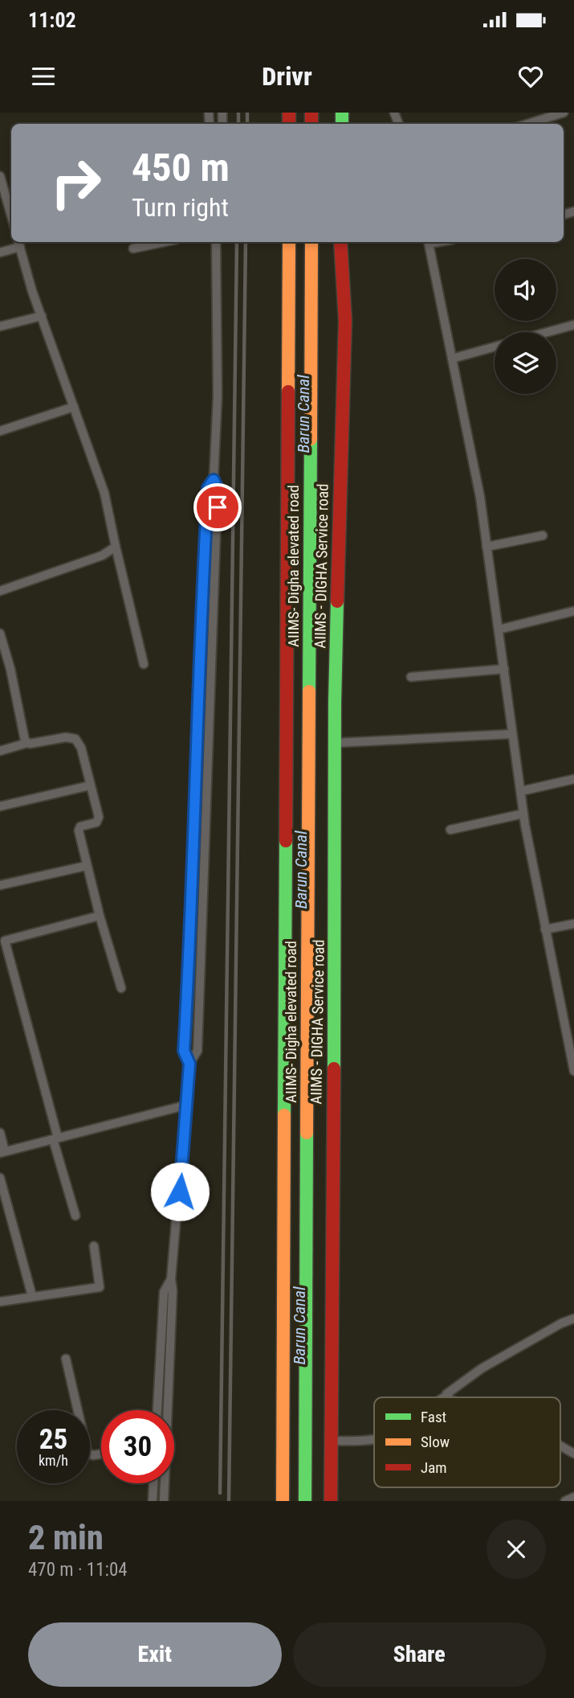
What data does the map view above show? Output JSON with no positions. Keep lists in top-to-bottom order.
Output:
{
  "streets": {
    "main road": ["AIIMS- Digha elevated road", "AIIMS - DIGHA Service road"]
  },
  "water": ["Barun Canal"],
  "legend": ["Fast", "Slow", "Jam"],
  "page": {
    "status": "11:02",
    "header": "Drivr",
    "turn": ["450 m", "Turn right"],
    "speed": "25 km/h",
    "limit": "30",
    "heading": ["2 min", "470 m · 11:04"],
    "buttons": ["Exit", "Share"]
  }
}
